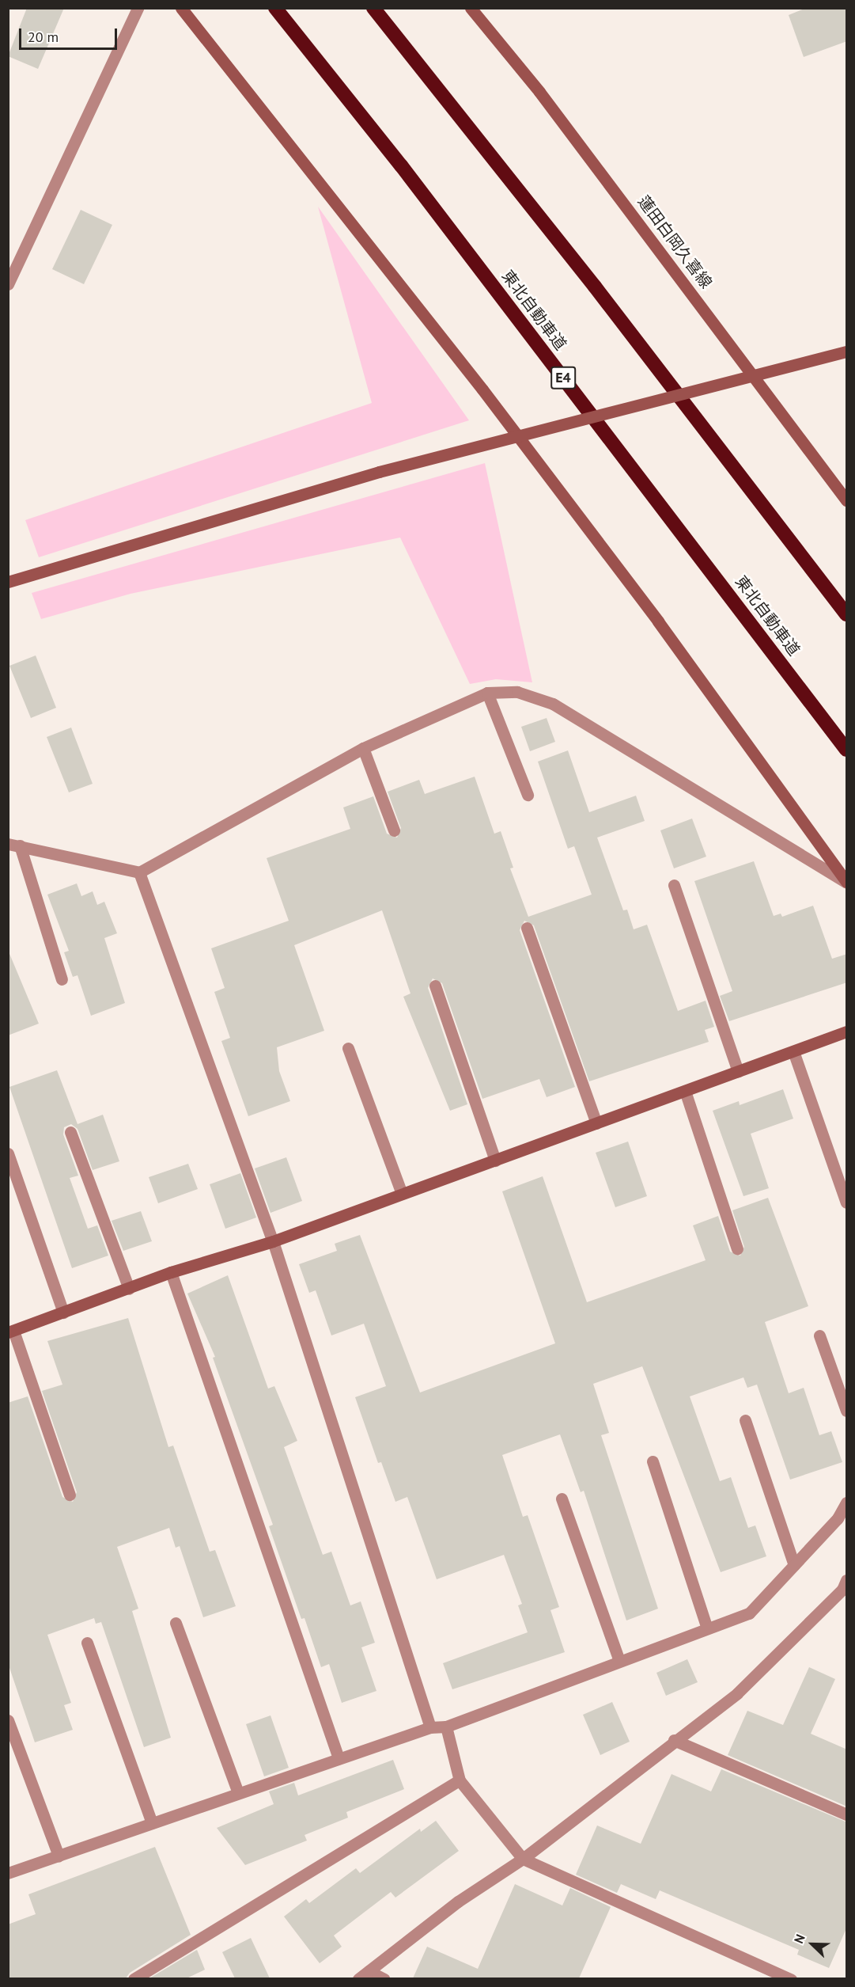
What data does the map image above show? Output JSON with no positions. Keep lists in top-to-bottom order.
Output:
{
  "streets": {
    "highway": ["東北自動車道", "E4"],
    "street": ["蓮田白岡久喜線"]
  },
  "scale_bar": "20 m",
  "north": "top left"
}
